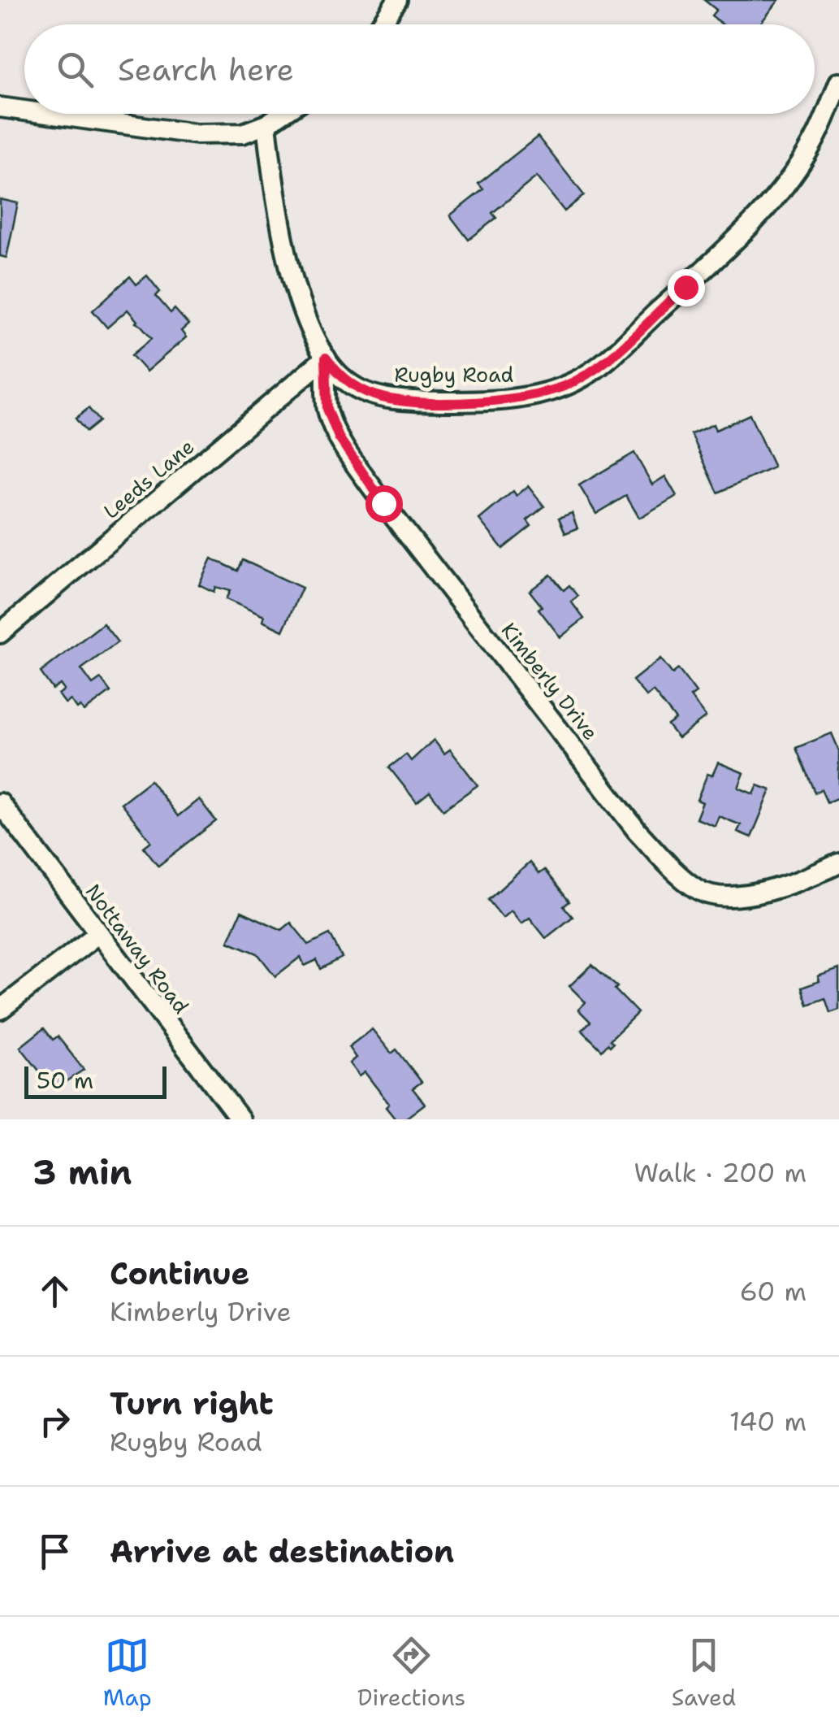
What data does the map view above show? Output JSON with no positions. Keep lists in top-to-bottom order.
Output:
{
  "streets": {
    "street": [
      "Rugby Road",
      "Leeds Lane",
      "Kimberly Drive",
      "Nottaway Road"
    ]
  },
  "crossings": [
    ["Rugby Road", "Leeds Lane"],
    ["Rugby Road", "Kimberly Drive"],
    ["Leeds Lane", "Kimberly Drive"]
  ],
  "scale_bar": "50 m",
  "page": {
    "search": "Search here",
    "scale": "50 m",
    "heading": ["3 min", "Walk · 200 m"],
    "list": [
      ["Continue", "Kimberly Drive", "60 m"],
      ["Turn right", "Rugby Road", "140 m"],
      "Arrive at destination"
    ],
    "nav": ["Map", "Directions", "Saved"]
  }
}
